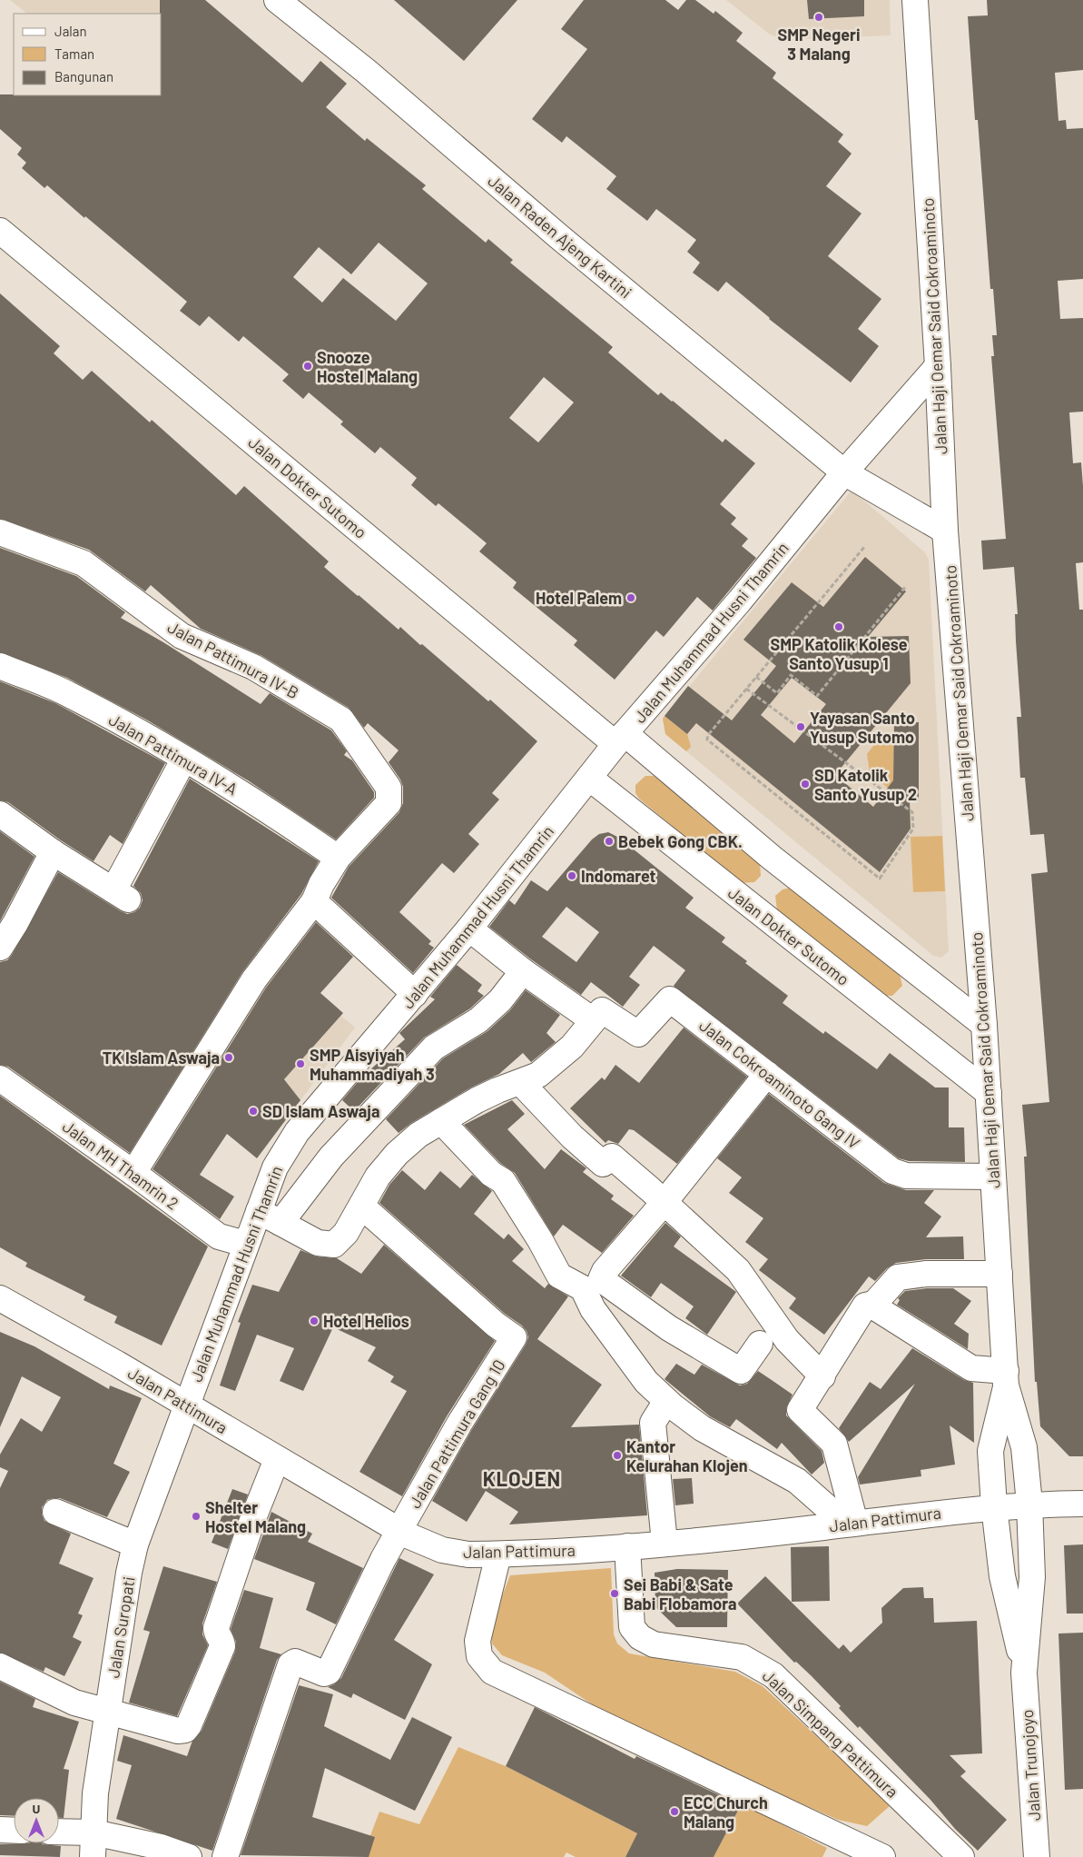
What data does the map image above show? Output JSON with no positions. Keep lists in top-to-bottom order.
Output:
{
  "streets": {
    "street": [
      "Jalan Raden Ajeng Kartini",
      "Jalan Haji Oemar Said Cokroaminoto",
      "Jalan Dokter Sutomo",
      "Jalan Muhammad Husni Thamrin",
      "Jalan Pattimura IV-B",
      "Jalan Pattimura IV-A",
      "Jalan Cokroaminoto Gang IV",
      "Jalan MH Thamrin 2",
      "Jalan Pattimura",
      "Jalan Pattimura Gang 10",
      "Jalan Suropati",
      "Jalan Simpang Pattimura",
      "Jalan Trunojoyo"
    ]
  },
  "crossings": [
    ["Jalan Raden Ajeng Kartini", "Jalan Muhammad Husni Thamrin"],
    ["Jalan Haji Oemar Said Cokroaminoto", "Jalan Dokter Sutomo"],
    ["Jalan Haji Oemar Said Cokroaminoto", "Jalan Muhammad Husni Thamrin"],
    ["Jalan Haji Oemar Said Cokroaminoto", "Jalan Cokroaminoto Gang IV"],
    ["Jalan Haji Oemar Said Cokroaminoto", "Jalan Pattimura"],
    ["Jalan Haji Oemar Said Cokroaminoto", "Jalan Trunojoyo"],
    ["Jalan Dokter Sutomo", "Jalan Muhammad Husni Thamrin"],
    ["Jalan Muhammad Husni Thamrin", "Jalan MH Thamrin 2"],
    ["Jalan Muhammad Husni Thamrin", "Jalan Pattimura"],
    ["Jalan Muhammad Husni Thamrin", "Jalan Suropati"],
    ["Jalan Pattimura IV-B", "Jalan Pattimura IV-A"],
    ["Jalan Pattimura IV-B", "Jalan MH Thamrin 2"],
    ["Jalan Pattimura", "Jalan Pattimura Gang 10"],
    ["Jalan Pattimura", "Jalan Suropati"],
    ["Jalan Pattimura", "Jalan Simpang Pattimura"],
    ["Jalan Pattimura", "Jalan Trunojoyo"]
  ],
  "districts": ["KLOJEN"],
  "places": [
    "SMP Negeri 3 Malang",
    "Snooze Hostel Malang",
    "Hotel Palem",
    "SMP Katolik Kolese Santo Yusup 1",
    "Yayasan Santo Yusup Sutomo",
    "SD Katolik Santo Yusup 2",
    "Bebek Gong CBK.",
    "Indomaret",
    "TK Islam Aswaja",
    "SMP Aisyiyah Muhammadiyah 3",
    "SD Islam Aswaja",
    "Hotel Helios",
    "Kantor Kelurahan Klojen",
    "Shelter Hostel Malang",
    "Sei Babi & Sate Babi Flobamora",
    "ECC Church Malang"
  ],
  "legend": ["Jalan", "Taman", "Bangunan"],
  "north": "top"
}
